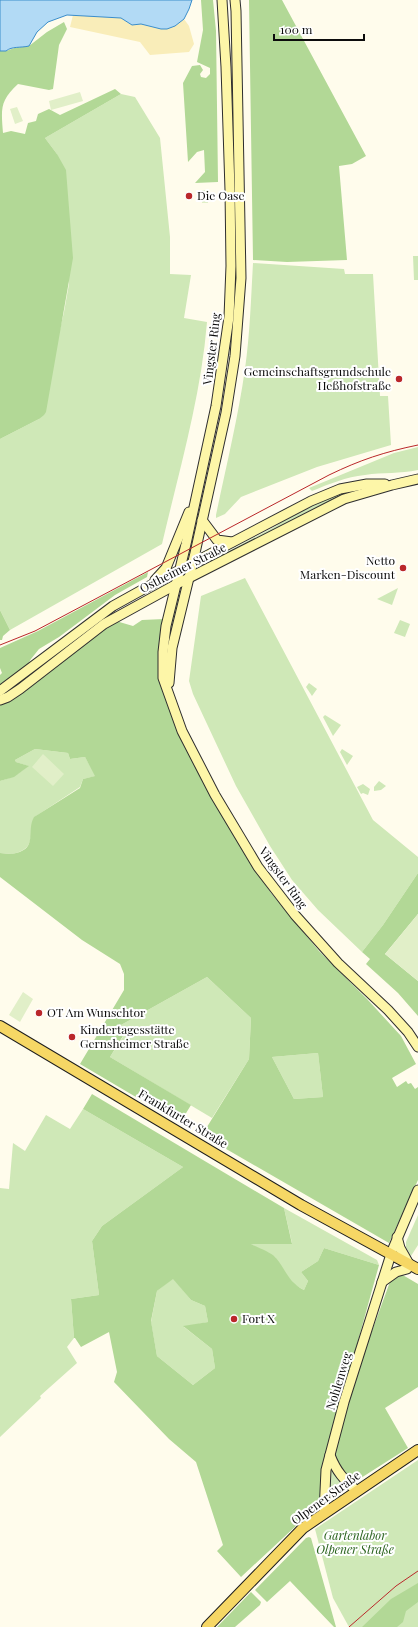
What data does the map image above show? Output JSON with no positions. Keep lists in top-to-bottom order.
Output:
{
  "streets": {
    "main road": [
      "Vingster Ring",
      "Ostheimer Straße",
      "Frankfurter Straße",
      "Nohlenweg",
      "Olpener Straße"
    ]
  },
  "crossings": [
    ["Vingster Ring", "Ostheimer Straße"],
    ["Frankfurter Straße", "Nohlenweg"],
    ["Nohlenweg", "Olpener Straße"]
  ],
  "parks": ["Gartenlabor Olpener Straße"],
  "places": [
    "Die Oase",
    "Gemeinschaftsgrundschule Heßhofstraße",
    "Netto Marken-Discount",
    "OT Am Wunschtor",
    "Kindertagesstätte Gernsheimer Straße",
    "Fort X"
  ],
  "scale_bar": "100 m"
}
